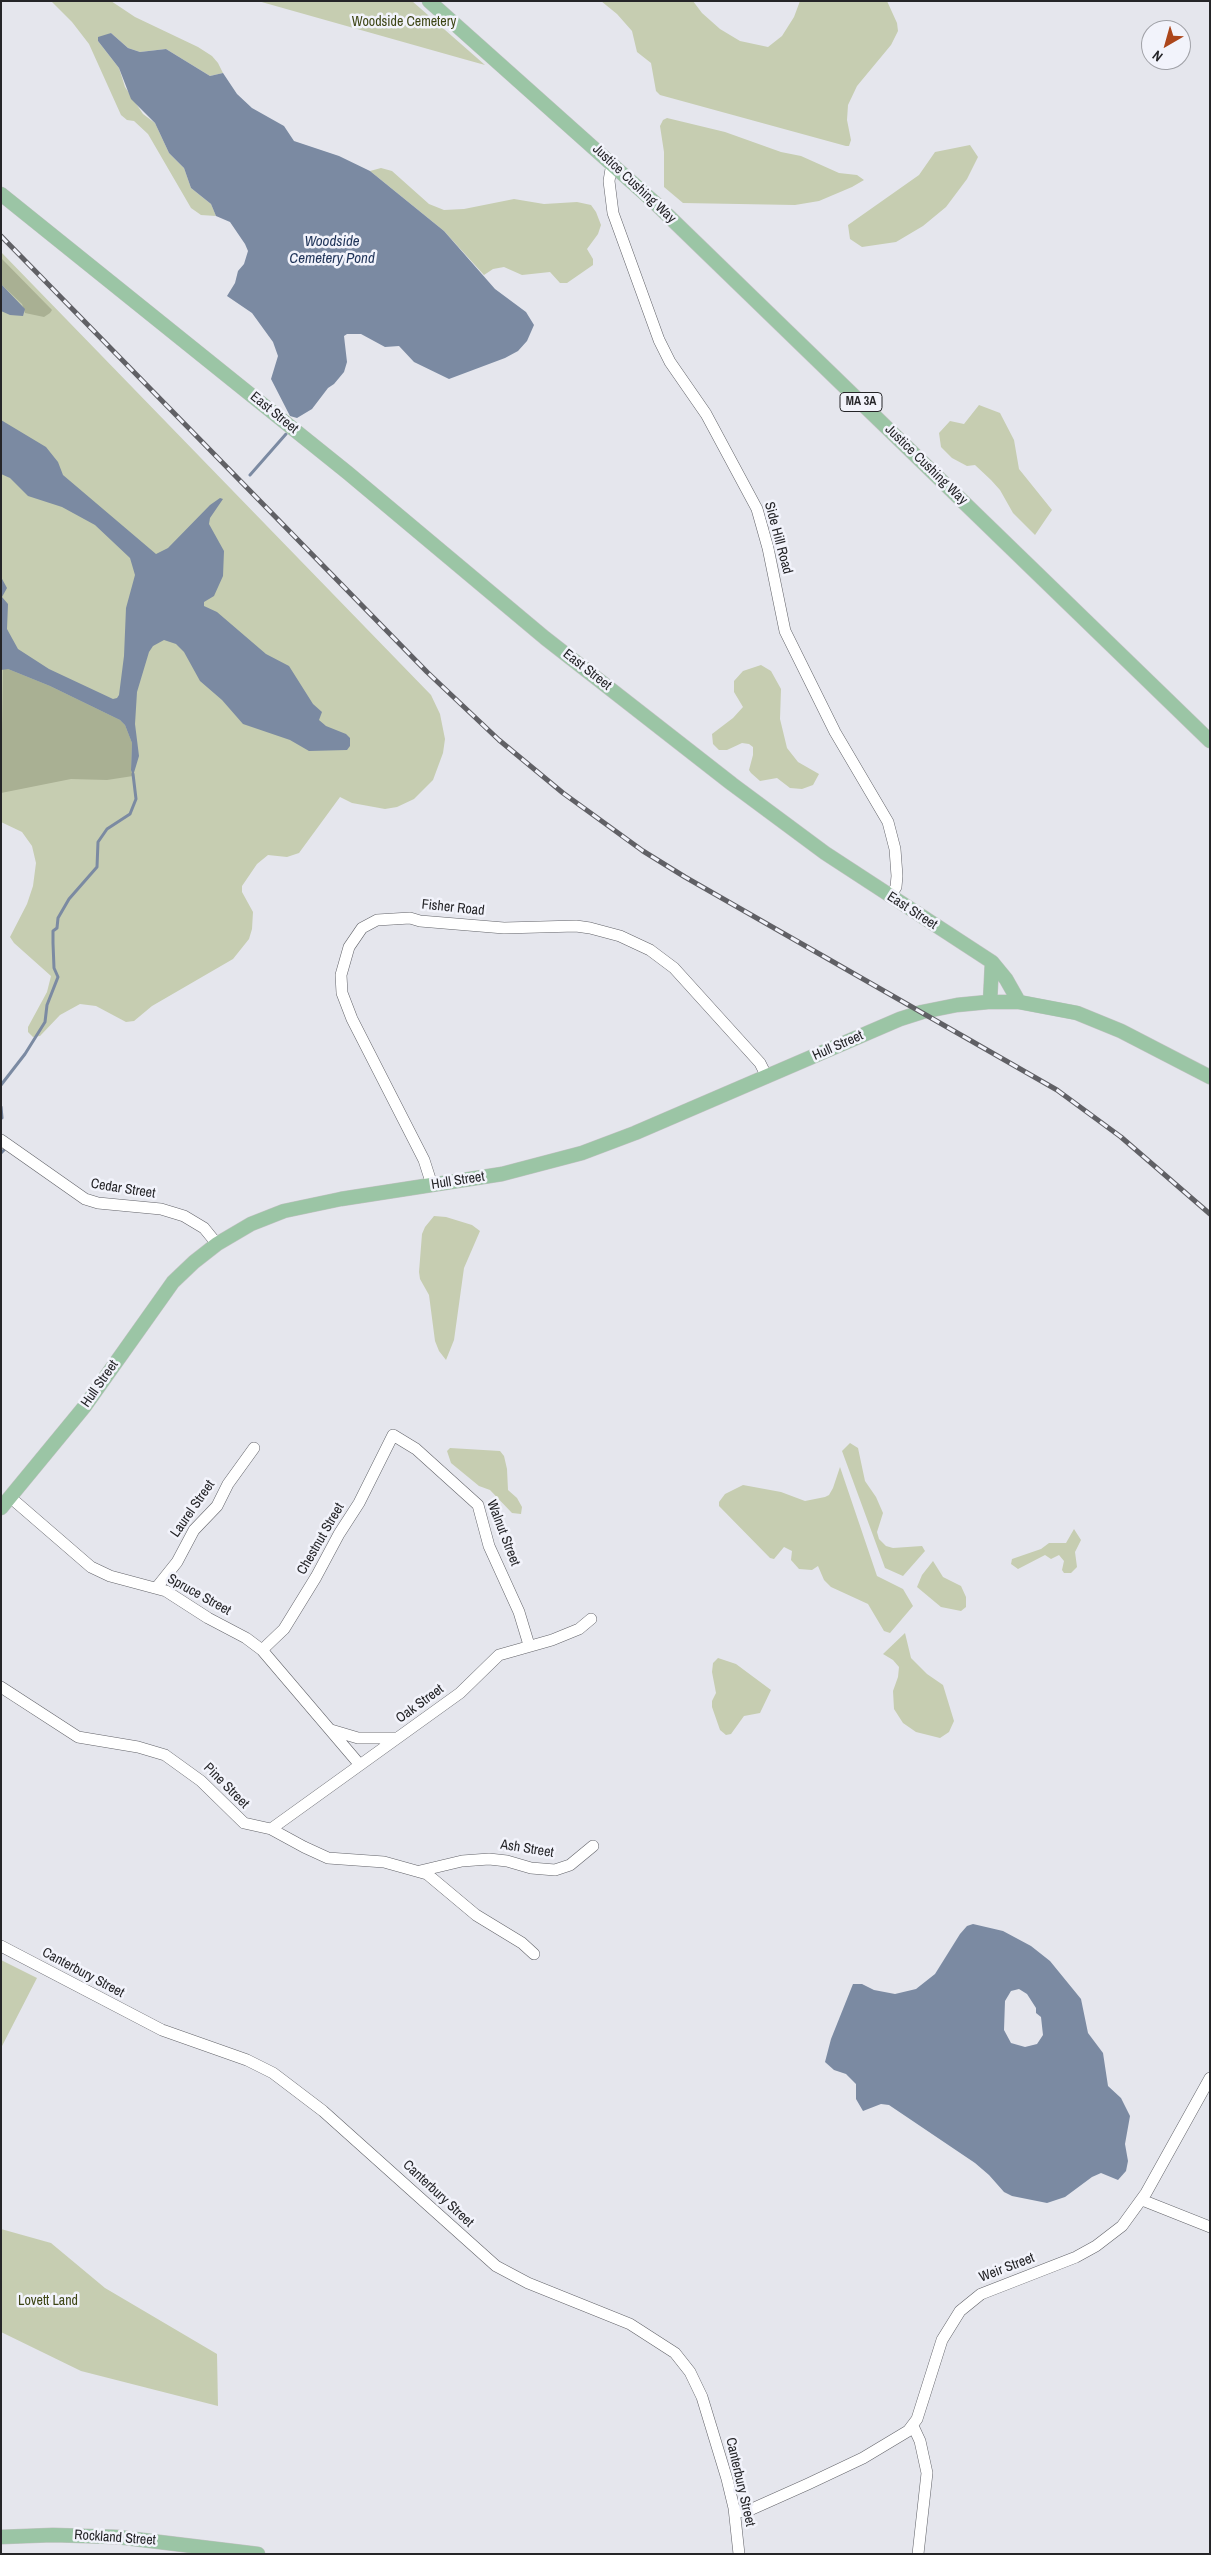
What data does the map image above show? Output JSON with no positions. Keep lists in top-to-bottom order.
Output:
{
  "streets": {
    "main road": [
      "Justice Cushing Way",
      "MA 3A",
      "East Street",
      "Hull Street",
      "Rockland Street"
    ],
    "street": [
      "Side Hill Road",
      "Fisher Road",
      "Cedar Street",
      "Laurel Street",
      "Walnut Street",
      "Chestnut Street",
      "Spruce Street",
      "Oak Street",
      "Pine Street",
      "Ash Street",
      "Canterbury Street",
      "Weir Street"
    ]
  },
  "crossings": [
    ["Justice Cushing Way", "Side Hill Road"],
    ["East Street", "Side Hill Road"],
    ["East Street", "Hull Street"],
    ["Fisher Road", "Hull Street"],
    ["Hull Street", "Cedar Street"],
    ["Hull Street", "Spruce Street"],
    ["Laurel Street", "Spruce Street"],
    ["Walnut Street", "Chestnut Street"],
    ["Walnut Street", "Oak Street"],
    ["Chestnut Street", "Spruce Street"],
    ["Spruce Street", "Oak Street"],
    ["Oak Street", "Pine Street"],
    ["Pine Street", "Ash Street"]
  ],
  "water": ["Woodside Cemetery Pond"],
  "parks": ["Woodside Cemetery", "Lovett Land"],
  "north": "bottom left"
}
